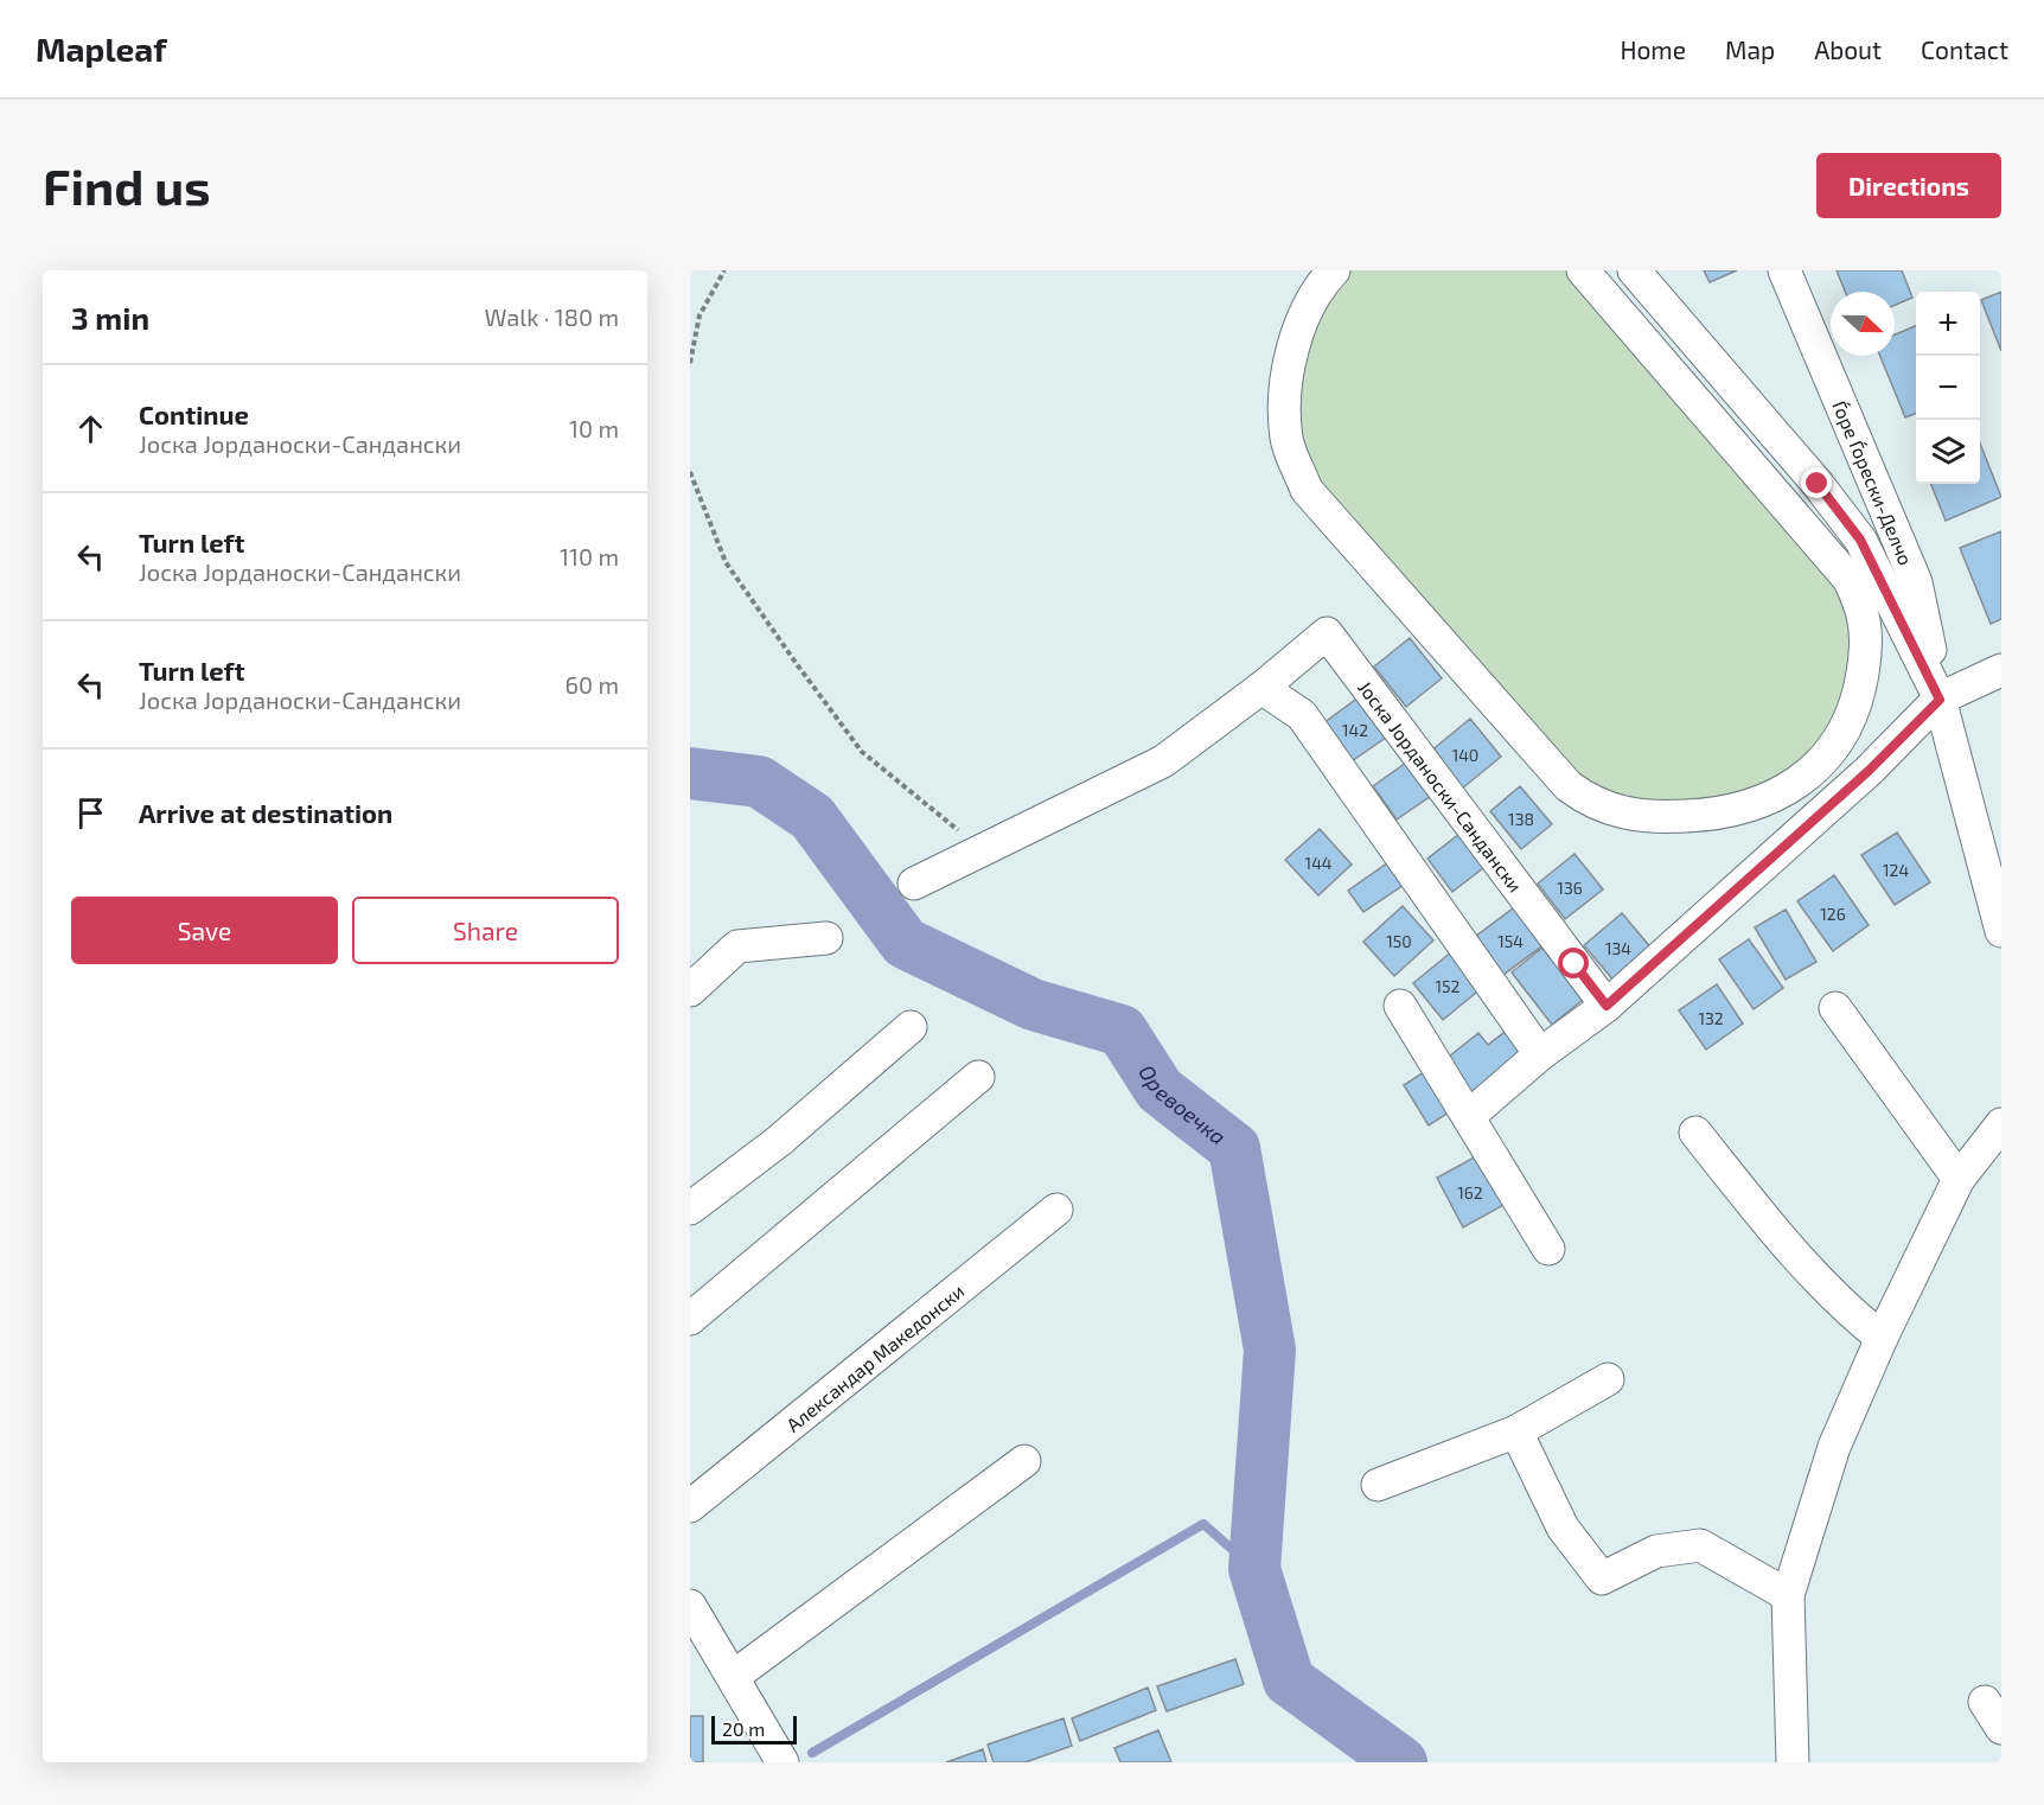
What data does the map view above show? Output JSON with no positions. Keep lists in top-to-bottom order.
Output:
{
  "streets": {
    "street": ["Ѓоре Ѓорески-Делчо", "Јоска Јорданоски-Сандански", "Александар Македонски"]
  },
  "water": ["Оревоечка"],
  "house_numbers": [
    "142",
    "140",
    "138",
    "144",
    "124",
    "136",
    "126",
    "150",
    "154",
    "134",
    "152",
    "132",
    "162"
  ],
  "scale_bar": "20 m",
  "north": "right",
  "page": {
    "header": "Mapleaf",
    "nav": [
      "Home",
      "Map",
      "About",
      "Contact"
    ],
    "buttons": [
      "Directions",
      ["Save", "Share"]
    ],
    "title": "Find us",
    "heading": ["3 min", "Walk · 180 m"],
    "map_buttons": ["+", "−"],
    "list": [
      ["Continue", "Јоска Јорданоски-Сандански", "10 m"],
      ["Turn left", "Јоска Јорданоски-Сандански", "110 m"],
      ["Turn left", "Јоска Јорданоски-Сандански", "60 m"],
      "Arrive at destination"
    ],
    "scale": "20 m"
  }
}
